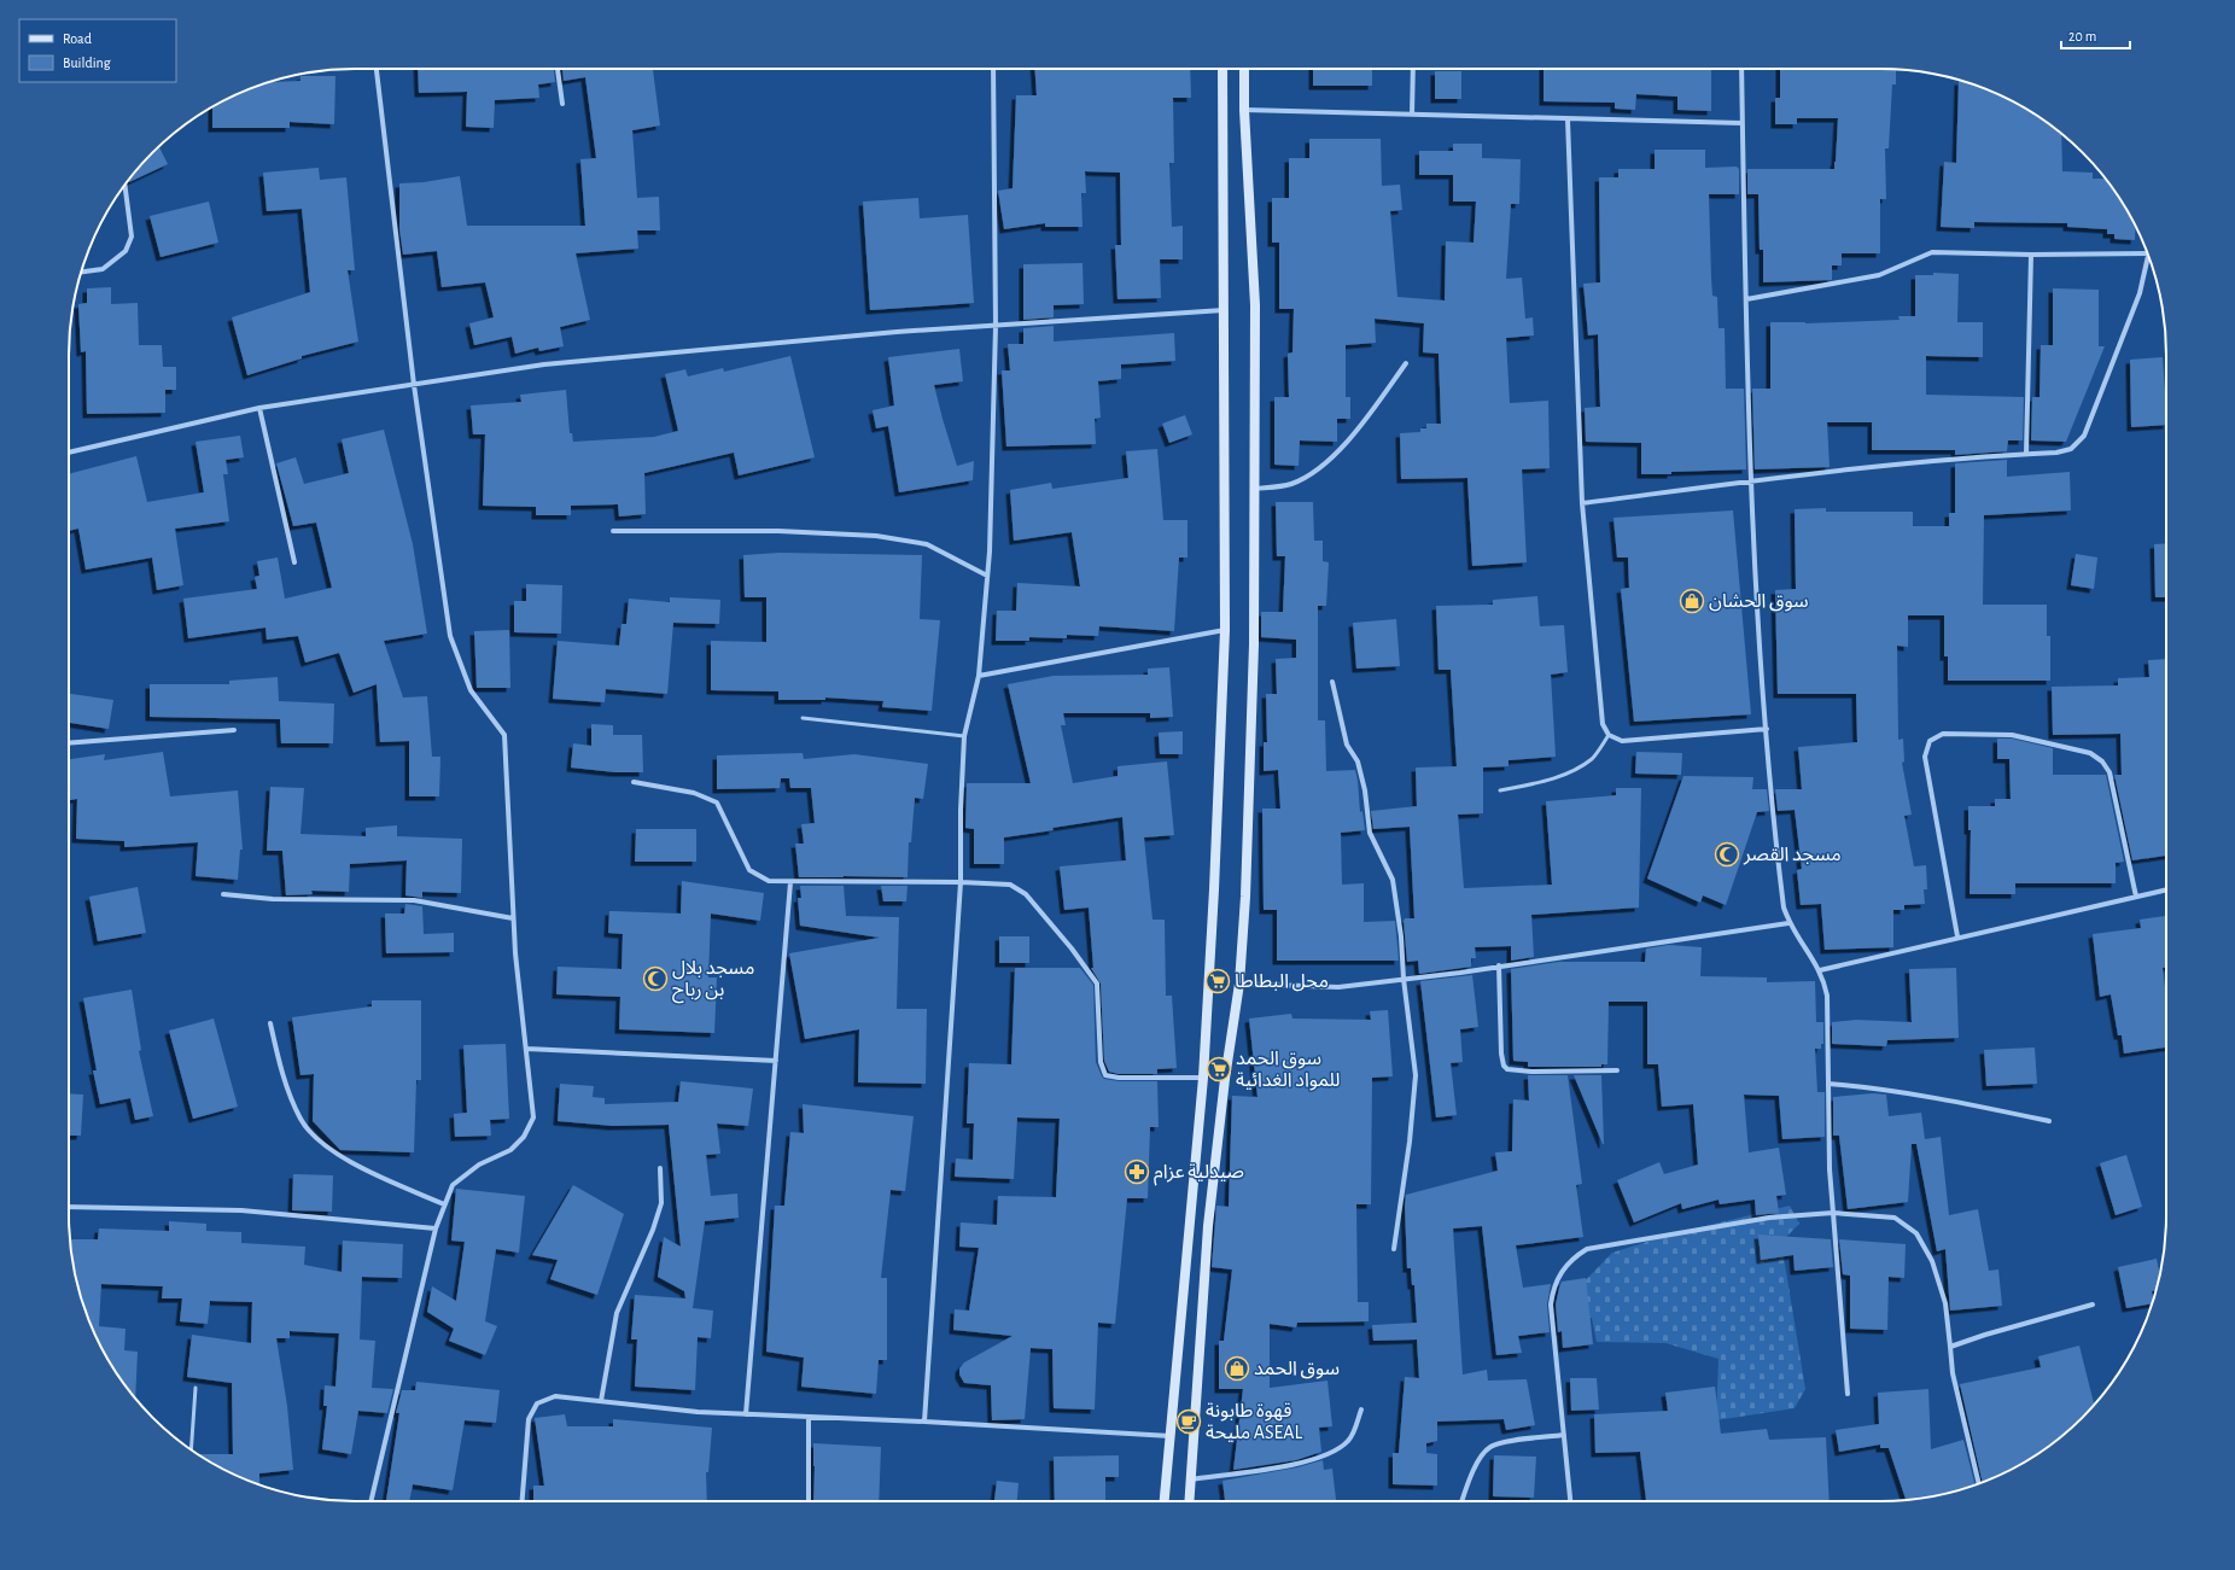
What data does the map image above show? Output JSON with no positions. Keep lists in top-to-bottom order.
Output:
{
  "places": {
    "shop": ["سوق الحشان", "سوق الحمد"],
    "mosque": ["مسجد القصر", "مسجد بلال بن رباح"],
    "supermarket": ["محل البطاطا", "سوق الحمد للمواد الغدائية"],
    "pharmacy": ["صيدلية عزام"],
    "cafe": ["قهوة طابونة مليحة ASEAL"]
  },
  "legend": ["Road", "Building"],
  "scale_bar": "20 m"
}
